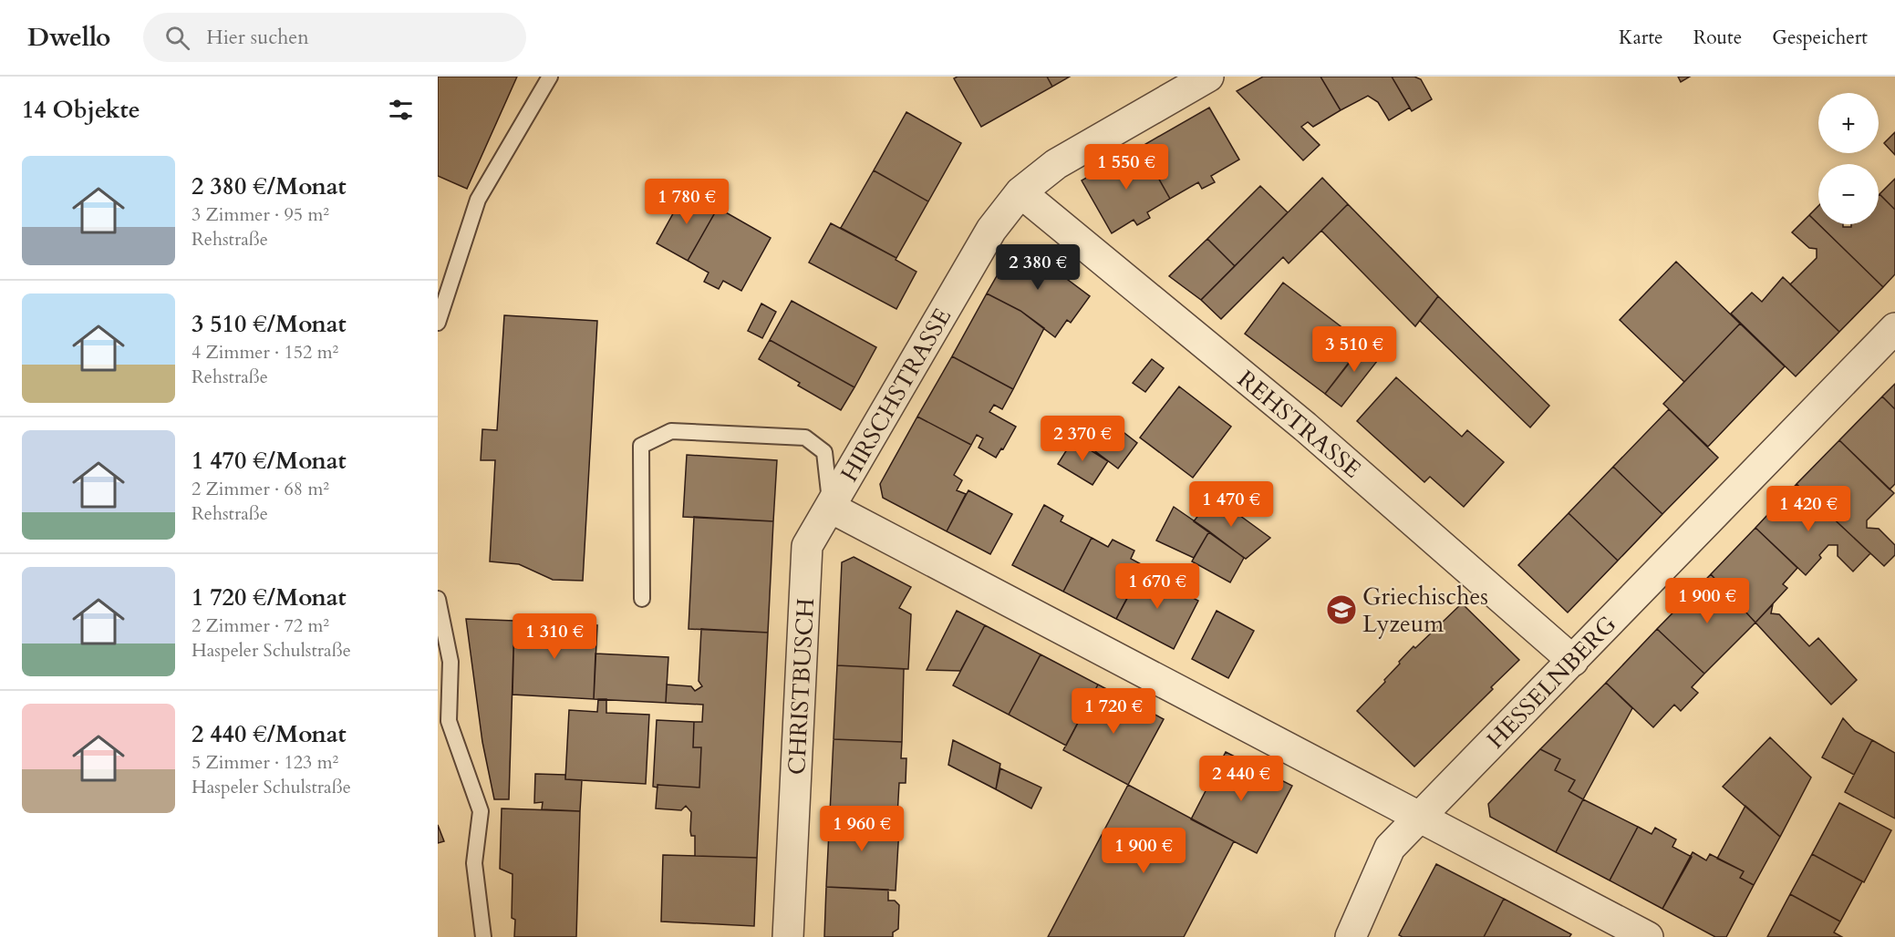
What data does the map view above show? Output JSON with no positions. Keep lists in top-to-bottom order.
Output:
{
  "streets": {
    "street": [
      "HIRSCHSTRASSE",
      "REHSTRASSE",
      "HESSELNBERG",
      "CHRISTBUSCH"
    ]
  },
  "crossings": [
    ["HIRSCHSTRASSE", "REHSTRASSE"],
    ["HIRSCHSTRASSE", "CHRISTBUSCH"],
    ["REHSTRASSE", "HESSELNBERG"]
  ],
  "places": {
    "school or university": ["Griechisches Lyzeum"]
  },
  "page": {
    "header": "Dwello",
    "search": "Hier suchen",
    "nav": ["Karte", "Route", "Gespeichert"],
    "heading": "14 Objekte",
    "map_buttons": ["+", "−"],
    "list": [
      {
        "name": "2 380 €/Monat",
        "note": "3 Zimmer · 95 m² · Rehstraße"
      },
      {
        "name": "3 510 €/Monat",
        "note": "4 Zimmer · 152 m² · Rehstraße"
      },
      {
        "name": "1 470 €/Monat",
        "note": "2 Zimmer · 68 m² · Rehstraße"
      },
      {
        "name": "1 720 €/Monat",
        "note": "2 Zimmer · 72 m² · Haspeler Schulstraße"
      },
      {
        "name": "2 440 €/Monat",
        "note": "5 Zimmer · 123 m² · Haspeler Schulstraße"
      }
    ],
    "price": [
      "1 550 €",
      "1 780 €",
      "2 380 €",
      "3 510 €",
      "2 370 €",
      "1 470 €",
      "1 420 €",
      "1 670 €",
      "1 900 €",
      "1 310 €",
      "1 720 €",
      "2 440 €",
      "1 960 €",
      "1 900 €"
    ]
  }
}
